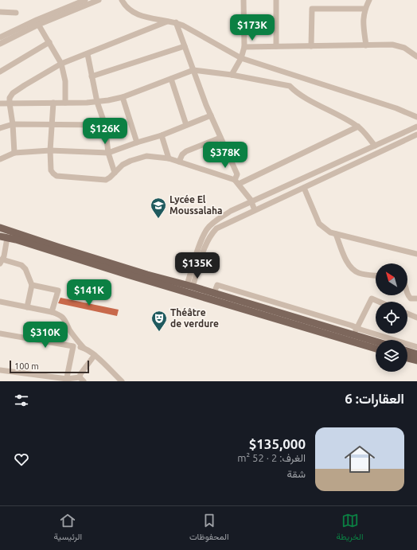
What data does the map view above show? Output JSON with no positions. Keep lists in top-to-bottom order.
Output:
{
  "places": {
    "school or university": ["Lycée El Moussalaha"],
    "theatre": ["Théâtre de verdure"]
  },
  "scale_bar": "100 m",
  "north": "top left",
  "page": {
    "price": [
      "$173K",
      "$126K",
      "$378K",
      "$135K",
      "$141K",
      "$310K"
    ],
    "scale": "100 m",
    "heading": "العقارات: 6",
    "list": [
      {
        "name": "$135,000",
        "note": "الغرف: 2 · 52 m² · شقة"
      }
    ],
    "tabs": ["الخريطة", "المحفوظات", "الرئيسية"]
  }
}
